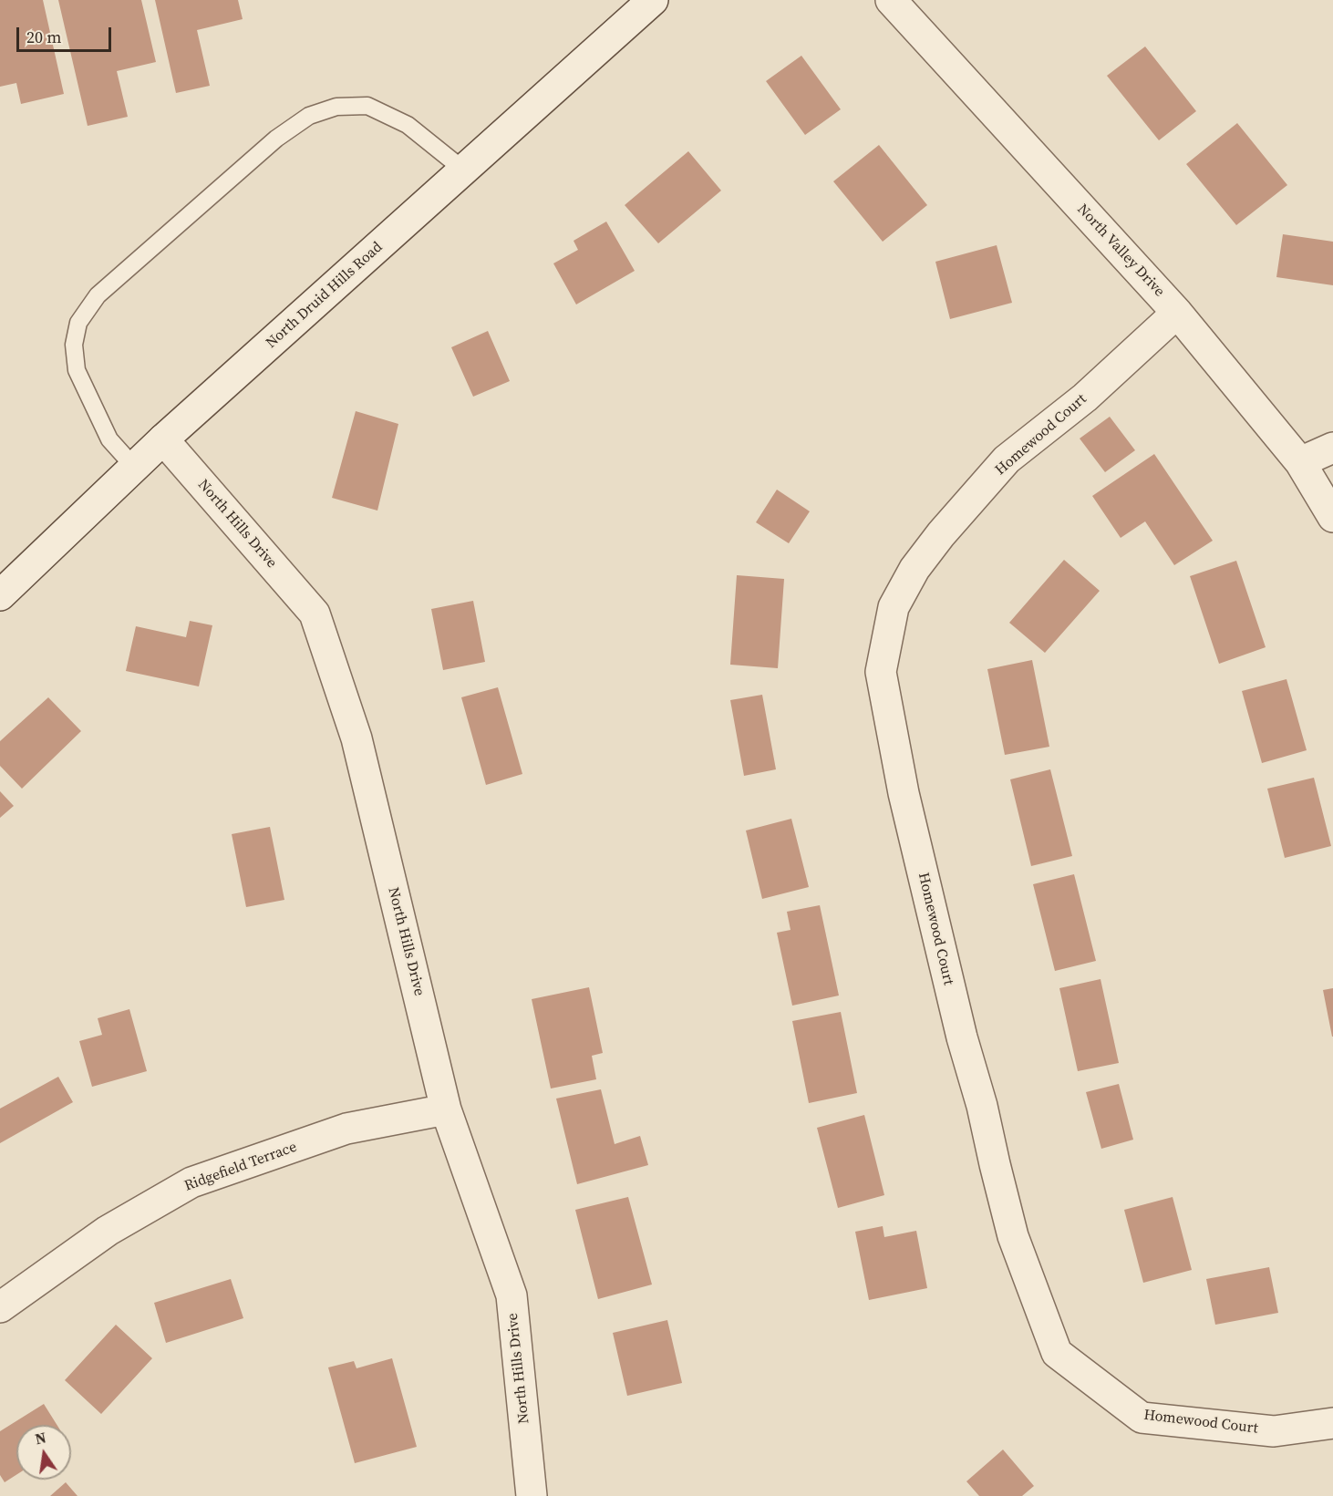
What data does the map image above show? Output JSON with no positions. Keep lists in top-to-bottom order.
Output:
{
  "streets": {
    "street": [
      "North Valley Drive",
      "North Druid Hills Road",
      "Homewood Court",
      "North Hills Drive",
      "Ridgefield Terrace"
    ]
  },
  "crossings": [
    ["North Valley Drive", "Homewood Court"],
    ["North Druid Hills Road", "North Hills Drive"],
    ["North Hills Drive", "Ridgefield Terrace"]
  ],
  "scale_bar": "20 m",
  "north": "top"
}
